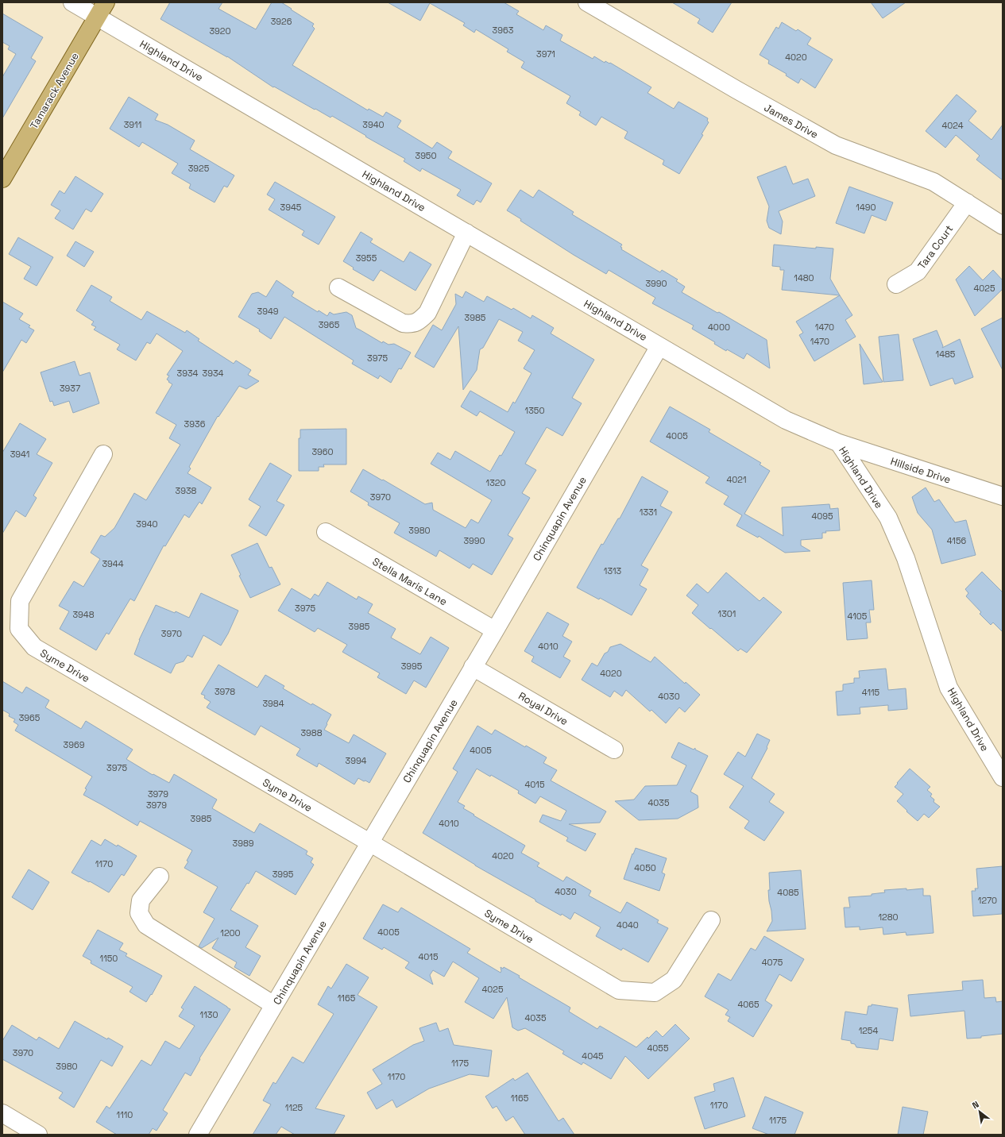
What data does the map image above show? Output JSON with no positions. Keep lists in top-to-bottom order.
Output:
{
  "streets": {
    "main road": ["Tamarack Avenue"],
    "street": [
      "Highland Drive",
      "James Drive",
      "Tara Court",
      "Hillside Drive",
      "Chinquapin Avenue",
      "Stella Maris Lane",
      "Syme Drive",
      "Royal Drive"
    ]
  },
  "crossings": [
    ["Highland Drive", "Tamarack Avenue"],
    ["Highland Drive", "Hillside Drive"],
    ["Highland Drive", "Chinquapin Avenue"],
    ["James Drive", "Tara Court"],
    ["Chinquapin Avenue", "Stella Maris Lane"],
    ["Chinquapin Avenue", "Syme Drive"],
    ["Chinquapin Avenue", "Royal Drive"]
  ],
  "house_numbers": [
    "3926",
    "3963",
    "3920",
    "3971",
    "4020",
    "3911",
    "3940",
    "4024",
    "3950",
    "3925",
    "3945",
    "1490",
    "3955",
    "1480",
    "3990",
    "4025",
    "3949",
    "3985",
    "3965",
    "4000",
    "1470",
    "1470",
    "1485",
    "3975",
    "3934",
    "3934",
    "3937",
    "1350",
    "3936",
    "4005",
    "3960",
    "3941",
    "4021",
    "1320",
    "3938",
    "3970",
    "1331",
    "4095",
    "3940",
    "3980",
    "3990",
    "4156",
    "3944",
    "1313",
    "3975",
    "1301",
    "3948",
    "4105",
    "3985",
    "3970",
    "4010",
    "3995",
    "4020",
    "3978",
    "4115",
    "4030",
    "3984",
    "3965",
    "3988",
    "3969",
    "4005",
    "3994",
    "3975",
    "4015",
    "3979",
    "4035",
    "3979",
    "3985",
    "4010",
    "3989",
    "4020",
    "1170",
    "4050",
    "3995",
    "4030",
    "4085",
    "1270",
    "1280",
    "4040",
    "4005",
    "1200",
    "4015",
    "1150",
    "4075",
    "4025",
    "1165",
    "4065",
    "1130",
    "4035",
    "1254",
    "4055",
    "3970",
    "4045",
    "1175",
    "3980",
    "1170",
    "1165",
    "1170",
    "1125",
    "1110",
    "1175"
  ],
  "north": "top left"
}
